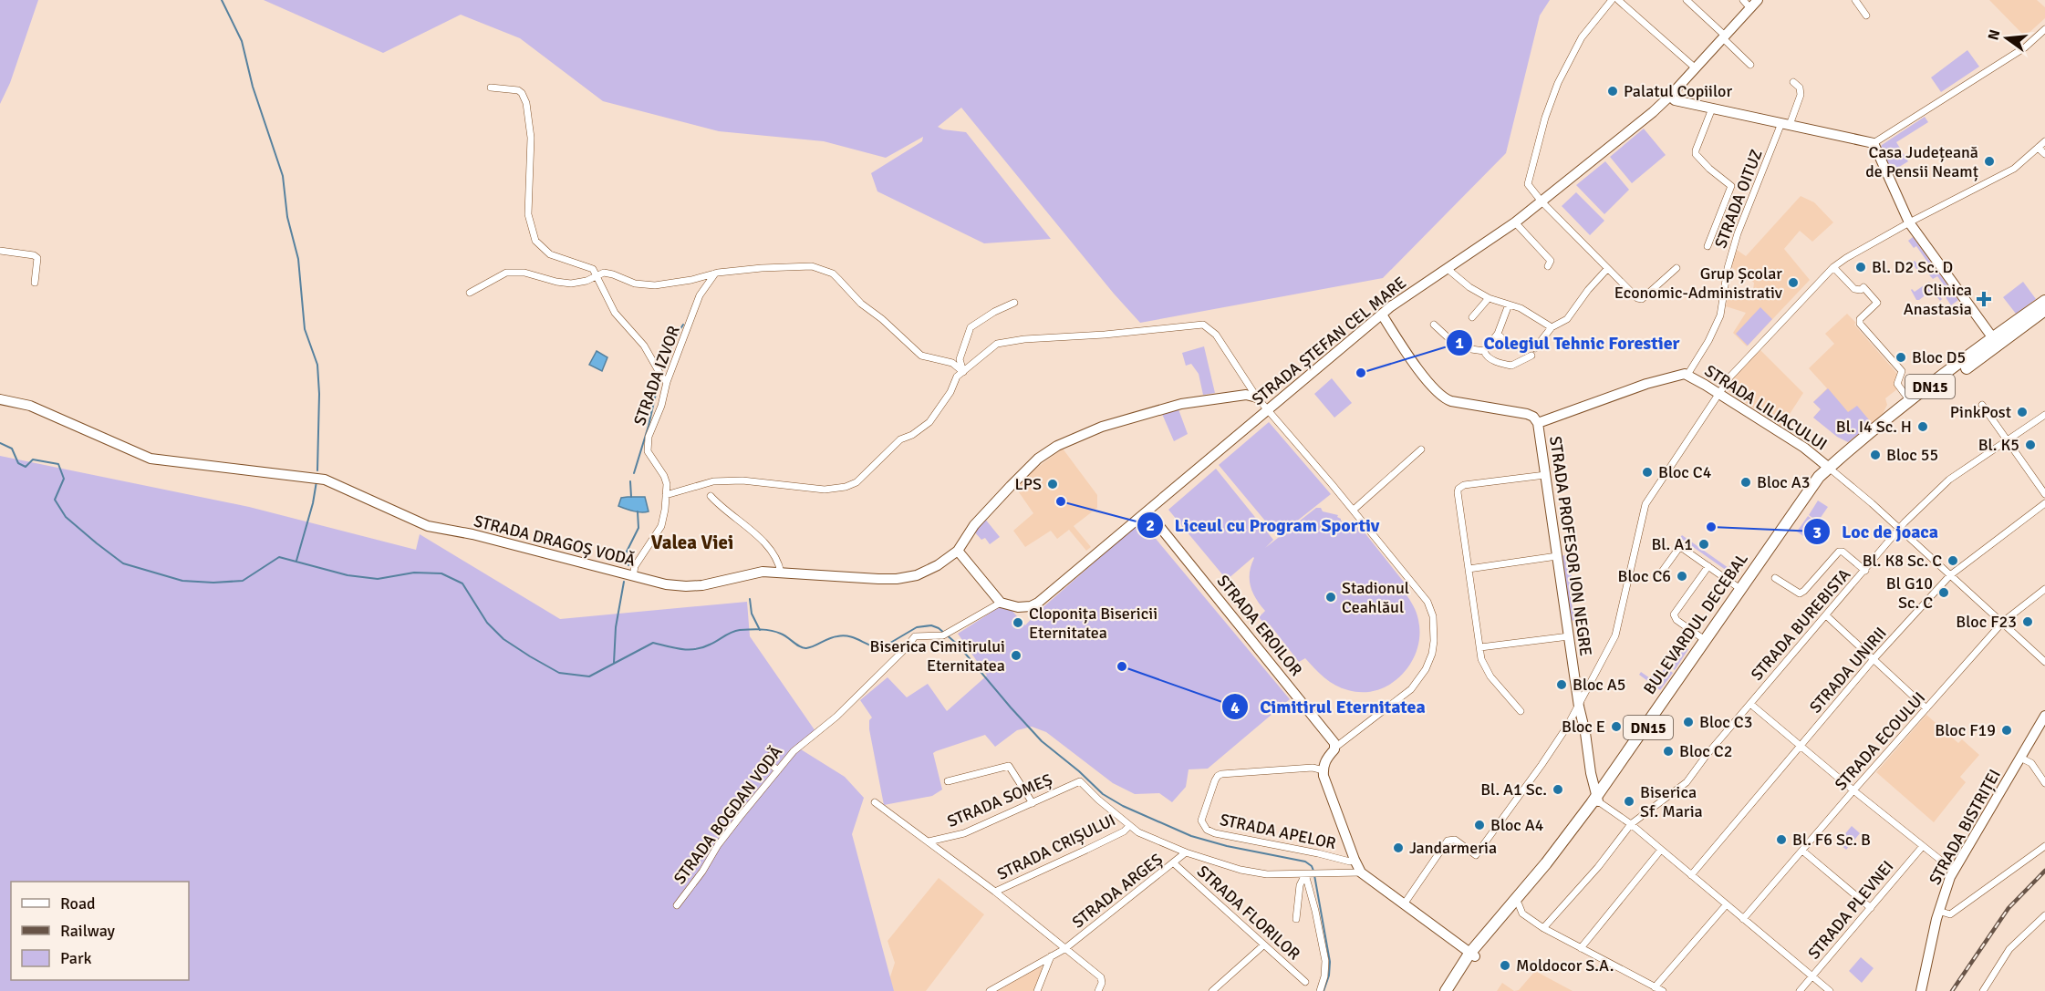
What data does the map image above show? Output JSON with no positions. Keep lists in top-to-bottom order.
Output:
{
  "streets": {
    "main road": ["DN15", "BULEVARDUL DECEBAL"],
    "street": [
      "STRADA OITUZ",
      "STRADA ȘTEFAN CEL MARE",
      "STRADA IZVOR",
      "STRADA LILIACULUI",
      "STRADA DRAGOȘ VODĂ",
      "STRADA PROFESOR ION NEGRE",
      "STRADA BUREBISTA",
      "STRADA EROILOR",
      "STRADA UNIRII",
      "STRADA ECOULUI",
      "STRADA SOMEȘ",
      "STRADA BOGDAN VODĂ",
      "STRADA BISTRIȚEI",
      "STRADA APELOR",
      "STRADA CRIȘULUI",
      "STRADA ARGEȘ",
      "STRADA PLEVNEI",
      "STRADA FLORILOR"
    ]
  },
  "crossings": [
    ["STRADA OITUZ", "STRADA LILIACULUI"],
    ["STRADA ȘTEFAN CEL MARE", "STRADA EROILOR"],
    ["STRADA ȘTEFAN CEL MARE", "STRADA BOGDAN VODĂ"],
    ["STRADA IZVOR", "STRADA DRAGOȘ VODĂ"],
    ["STRADA LILIACULUI", "STRADA PROFESOR ION NEGRE"],
    ["STRADA LILIACULUI", "BULEVARDUL DECEBAL"],
    ["STRADA PROFESOR ION NEGRE", "BULEVARDUL DECEBAL"],
    ["STRADA SOMEȘ", "STRADA FLORILOR"],
    ["STRADA CRIȘULUI", "STRADA FLORILOR"],
    ["STRADA ARGEȘ", "STRADA FLORILOR"]
  ],
  "districts": ["Valea Viei"],
  "places": {
    "other": [
      "Palatul Copiilor",
      "Casa Județeană de Pensii Neamț",
      "Bl. D2 Sc. D",
      "Grup Școlar Economic-Administrativ",
      "Bloc D5",
      "Colegiul Tehnic Forestier",
      "PinkPost",
      "Bl. I4 Sc. H",
      "Bl. K5",
      "Bloc 55",
      "Bloc C4",
      "Bloc A3",
      "LPS",
      "Liceul cu Program Sportiv",
      "Loc de joaca",
      "Bl. A1",
      "Bl. K8 Sc. C",
      "Bloc C6",
      "Bl G10 Sc. C",
      "Stadionul Ceahlăul",
      "Bloc F23",
      "Cloponița Bisericii Eternitatea",
      "Biserica Cimitirului Eternitatea",
      "Cimitirul Eternitatea",
      "Bloc A5",
      "Bloc C3",
      "Bloc E",
      "Bloc F19",
      "Bloc C2",
      "Bl. A1 Sc.",
      "Biserica Sf. Maria",
      "Bloc A4",
      "Bl. F6 Sc. B",
      "Jandarmeria",
      "Moldocor S.A."
    ],
    "health": ["Clinica Anastasia"]
  },
  "legend": ["Road", "Railway", "Park"],
  "north": "left"
}
